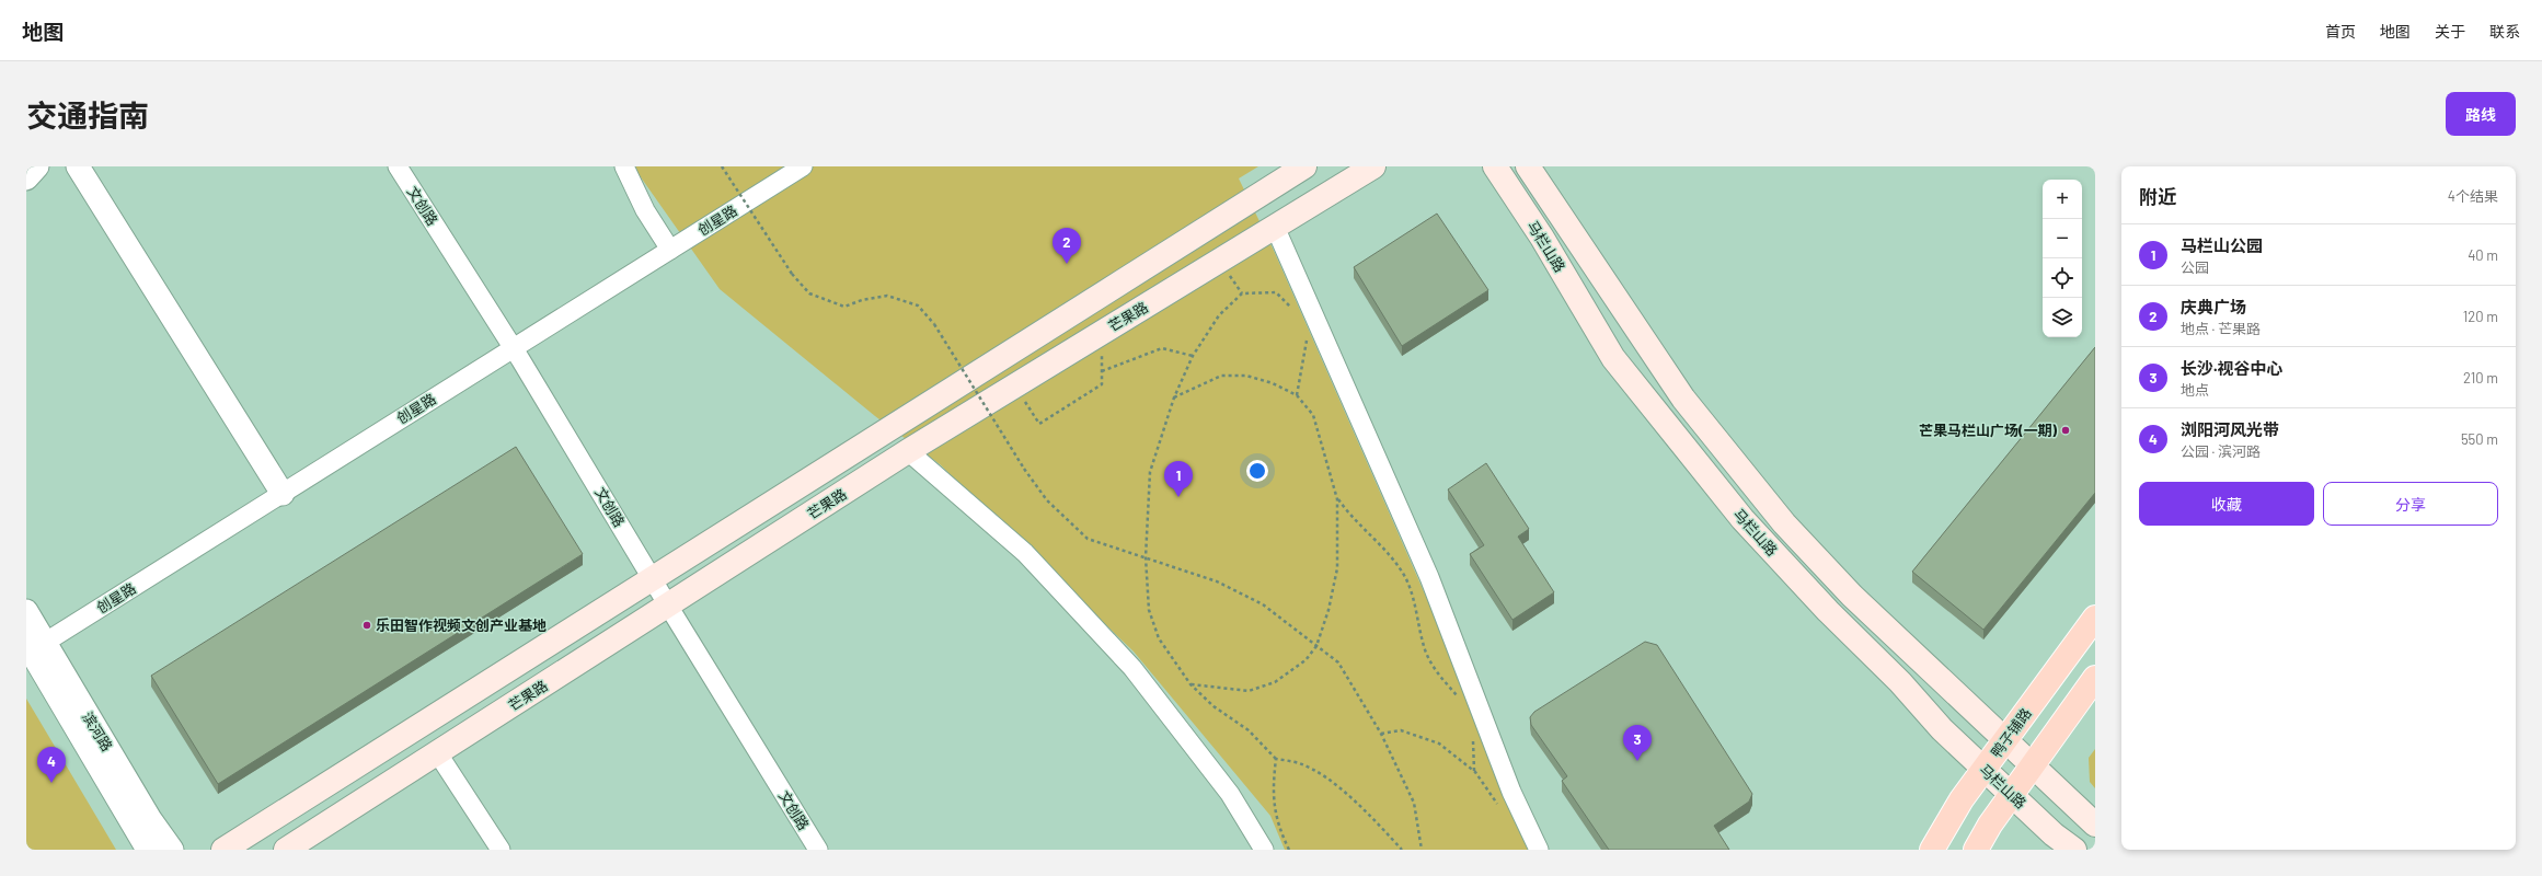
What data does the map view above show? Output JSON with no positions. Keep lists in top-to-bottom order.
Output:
{
  "streets": {
    "main road": ["马栏山路", "芒果路", "鸭子铺路"],
    "street": ["文创路", "创星路", "滨河路"]
  },
  "crossings": [
    ["文创路", "创星路"],
    ["文创路", "芒果路"],
    ["创星路", "滨河路"],
    ["马栏山路", "鸭子铺路"]
  ],
  "places": ["芒果马栏山广场(一期)", "乐田智作视频文创产业基地"],
  "page": {
    "header": "地图",
    "nav": [
      "首页",
      "地图",
      "关于",
      "联系"
    ],
    "title": "交通指南",
    "buttons": [
      "路线",
      ["收藏", "分享"]
    ],
    "heading": ["附近", "4个结果"],
    "map_buttons": ["+", "−"],
    "list": [
      {
        "mark": "1",
        "name": "马栏山公园",
        "note": "公园",
        "value": "40 m"
      },
      {
        "mark": "2",
        "name": "庆典广场",
        "note": "地点 · 芒果路",
        "value": "120 m"
      },
      {
        "mark": "3",
        "name": "长沙·视谷中心",
        "note": "地点",
        "value": "210 m"
      },
      {
        "mark": "4",
        "name": "浏阳河风光带",
        "note": "公园 · 滨河路",
        "value": "550 m"
      }
    ],
    "pins": [
      "2",
      "1",
      "3",
      "4"
    ]
  }
}
